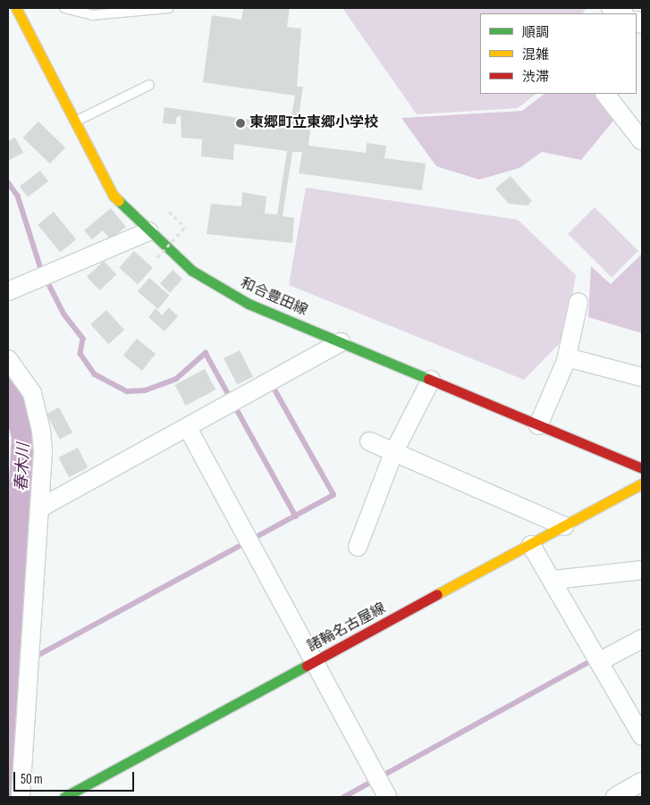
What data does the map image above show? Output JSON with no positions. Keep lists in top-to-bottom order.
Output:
{
  "streets": {
    "main road": ["和合豊田線", "諸輪名古屋線"]
  },
  "water": ["春木川"],
  "places": ["東郷町立東郷小学校"],
  "legend": ["順調", "混雑", "渋滞"],
  "scale_bar": "50 m"
}
